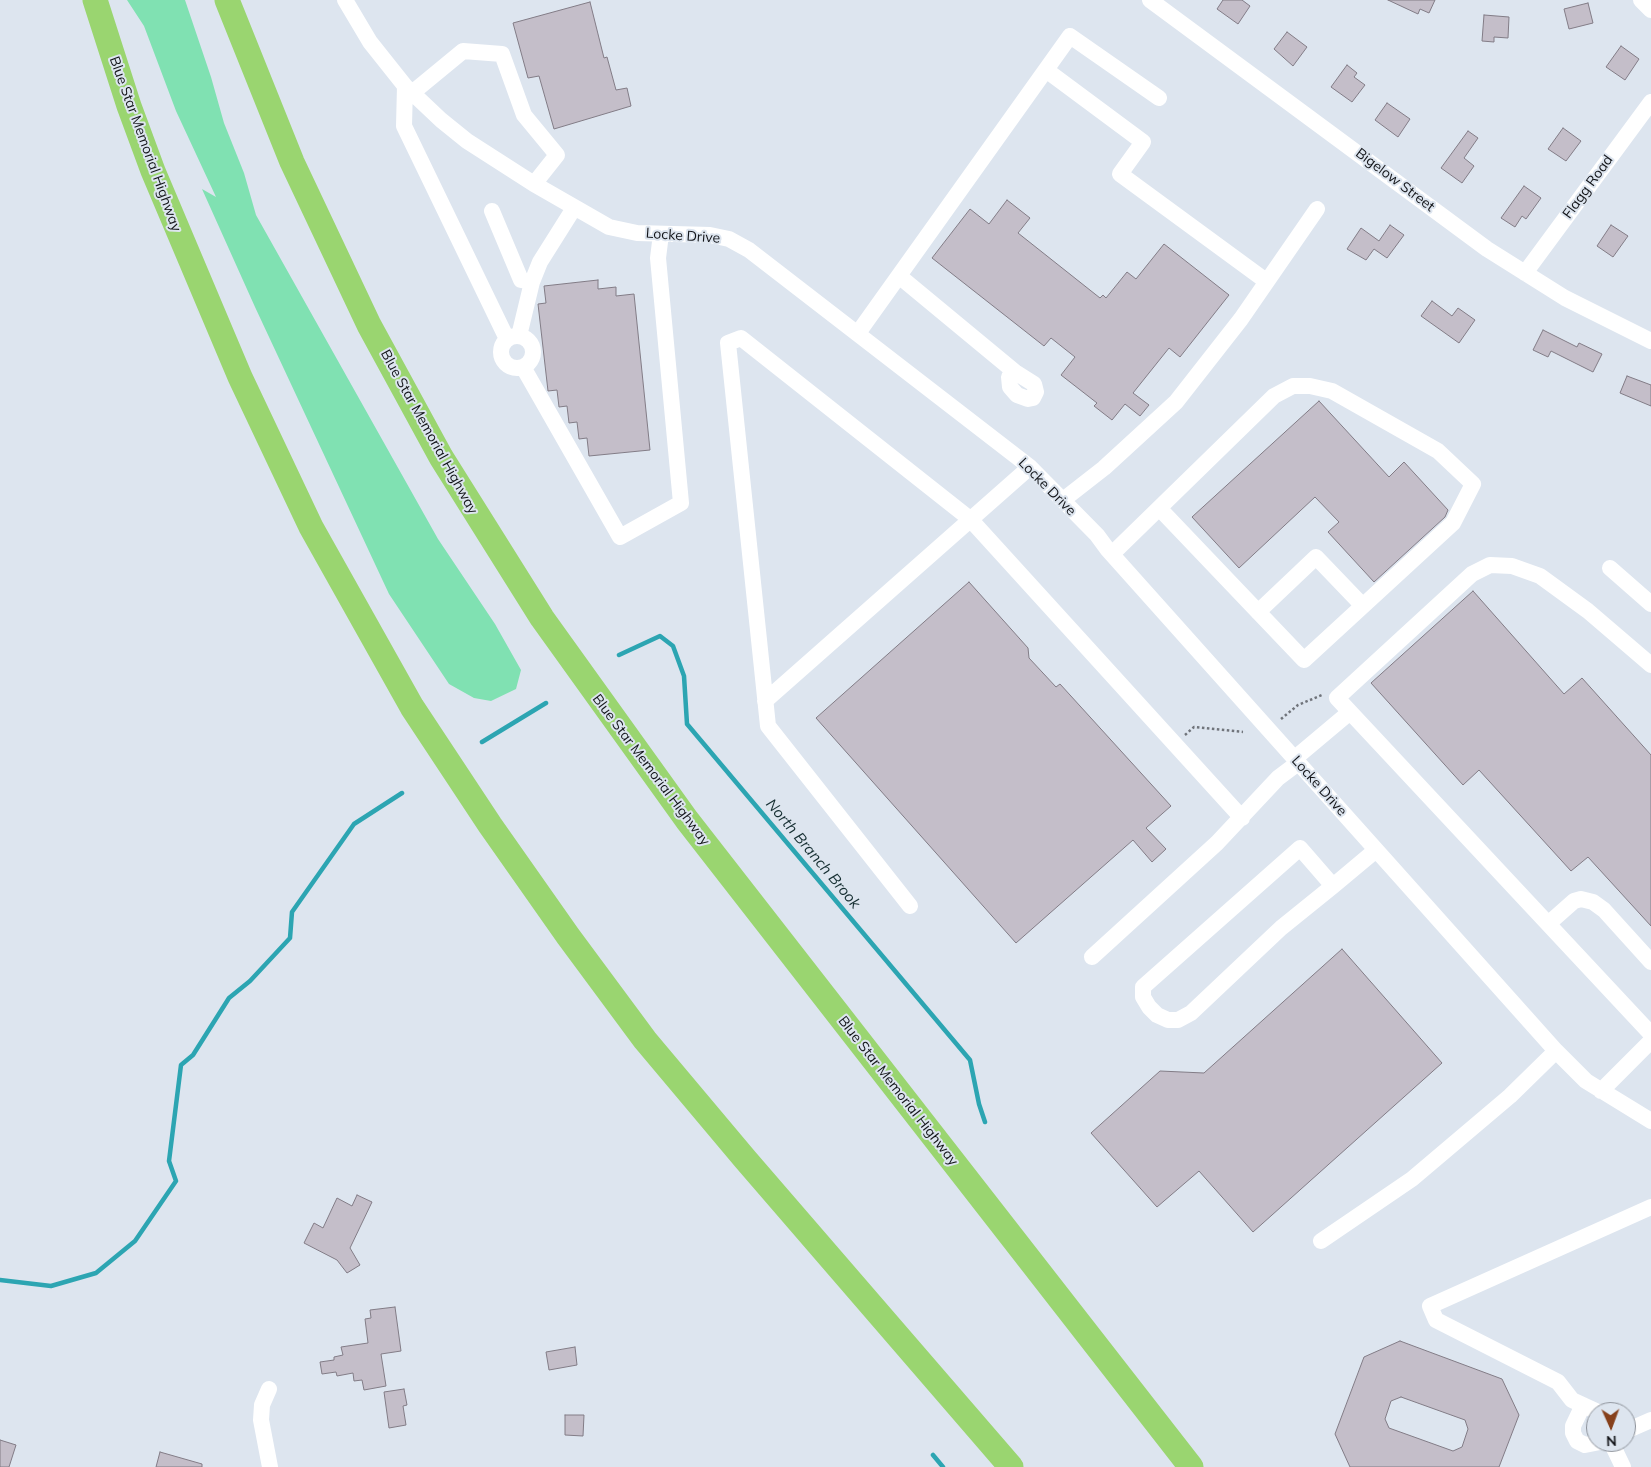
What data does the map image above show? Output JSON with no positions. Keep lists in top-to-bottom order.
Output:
{
  "streets": {
    "highway": ["Blue Star Memorial Highway"],
    "street": ["Bigelow Street", "Flagg Road", "Locke Drive"]
  },
  "crossings": [
    ["Bigelow Street", "Flagg Road"]
  ],
  "water": ["North Branch Brook"],
  "north": "bottom"
}
